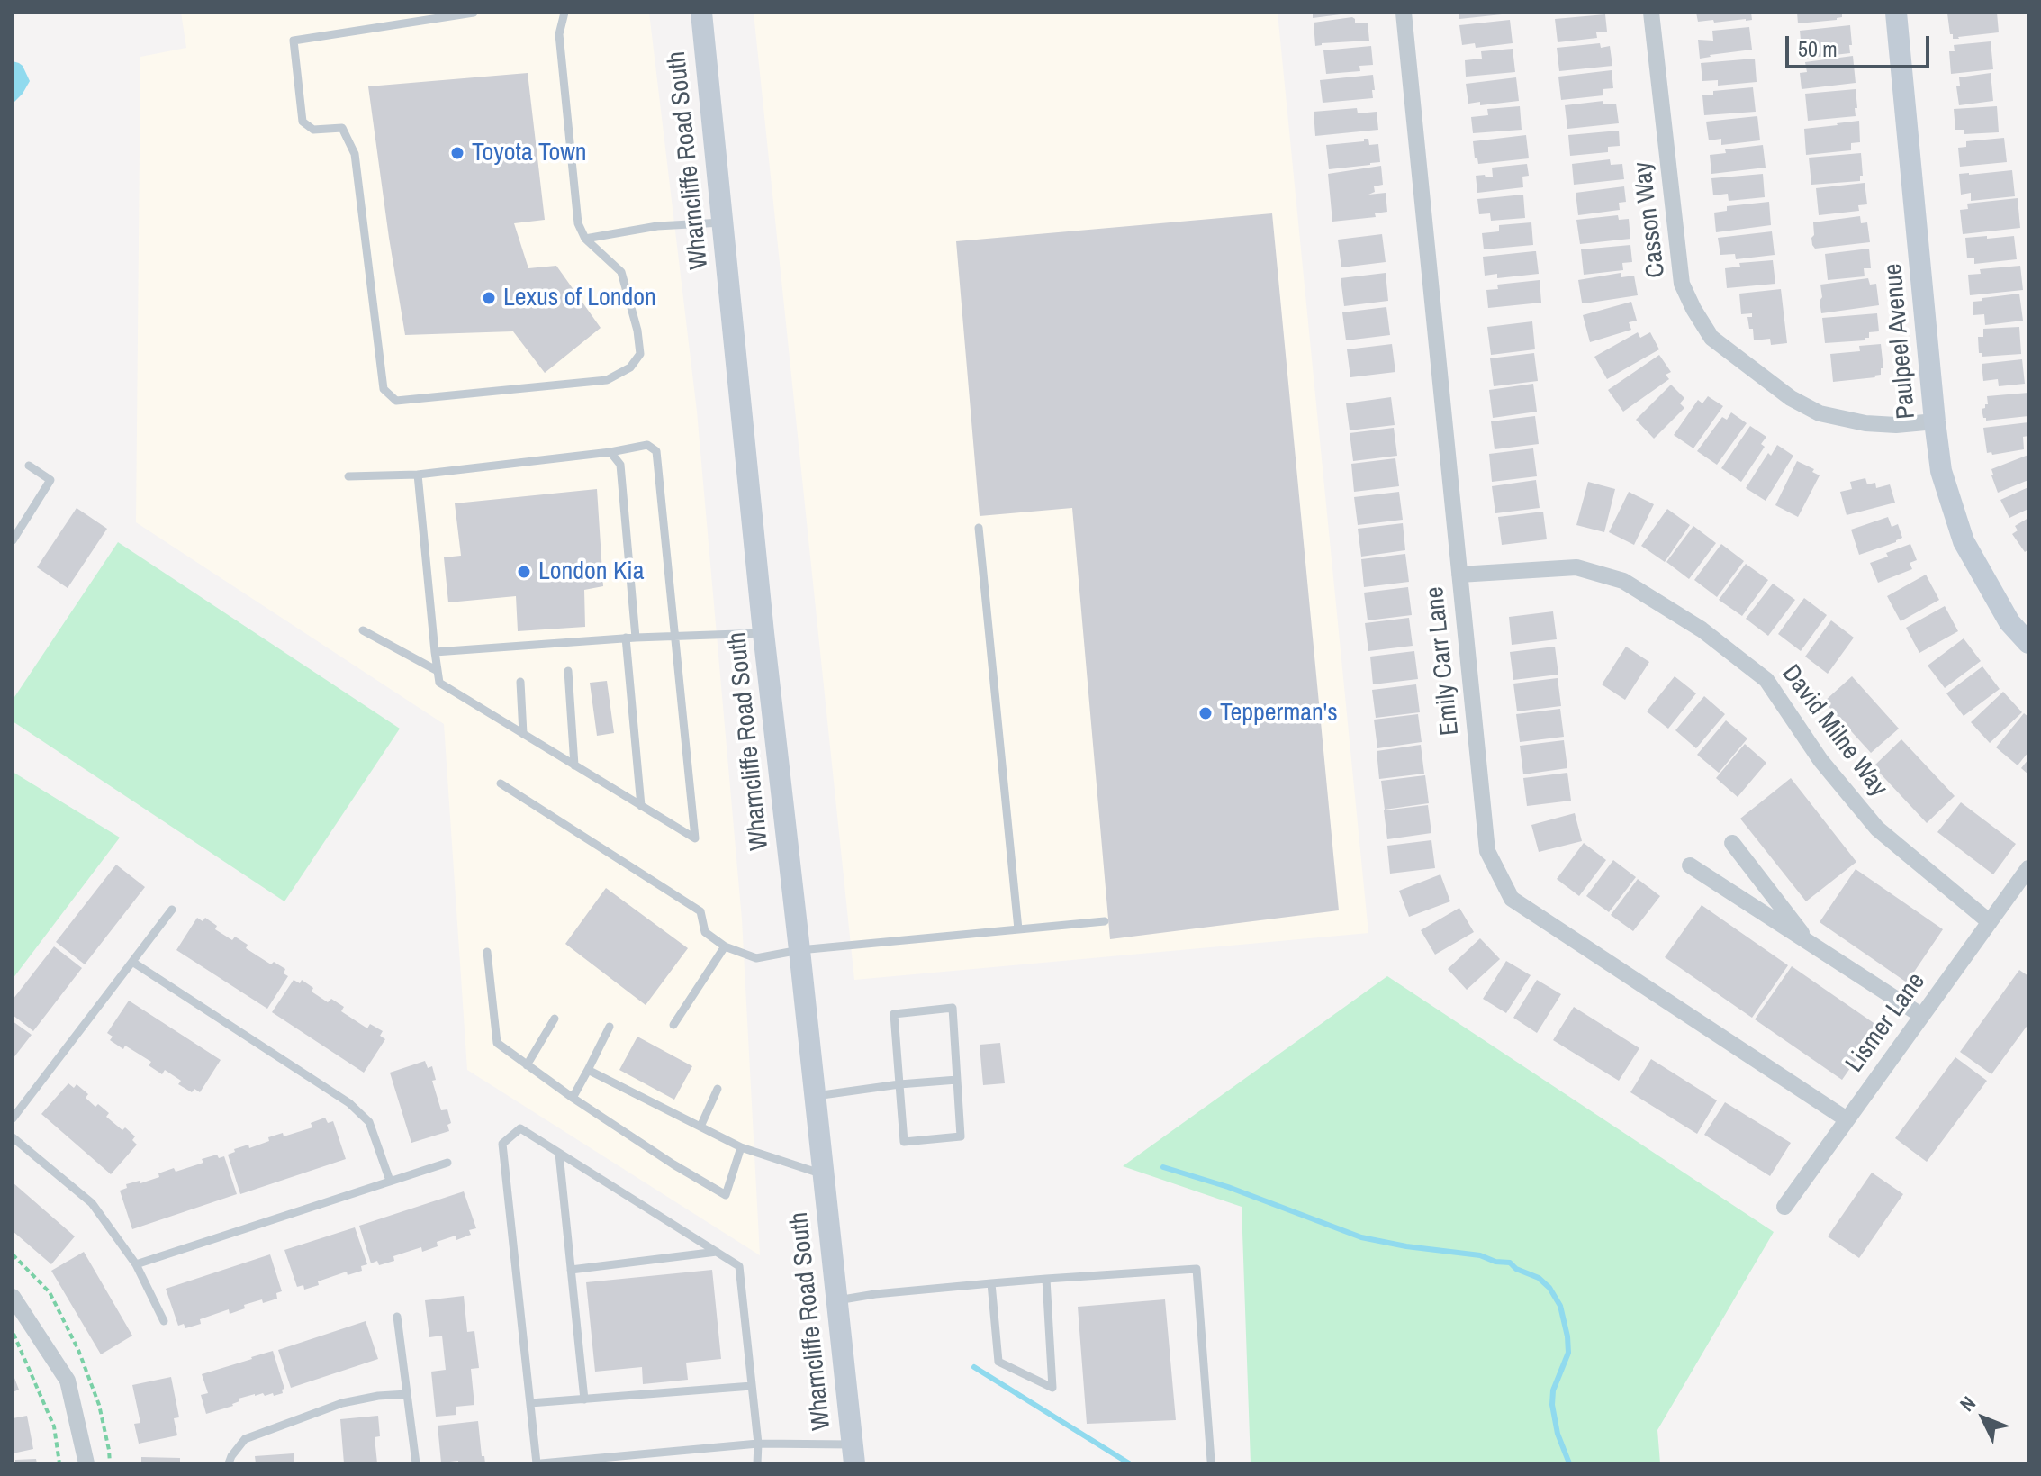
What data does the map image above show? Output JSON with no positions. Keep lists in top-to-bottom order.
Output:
{
  "streets": {
    "main road": ["Wharncliffe Road South", "Paulpeel Avenue"],
    "street": [
      "Casson Way",
      "Emily Carr Lane",
      "David Milne Way",
      "Lismer Lane"
    ]
  },
  "crossings": [
    ["Casson Way", "Paulpeel Avenue"],
    ["Emily Carr Lane", "David Milne Way"],
    ["Emily Carr Lane", "Lismer Lane"],
    ["David Milne Way", "Lismer Lane"]
  ],
  "places": [
    "Toyota Town",
    "Lexus of London",
    "London Kia",
    "Tepperman's"
  ],
  "scale_bar": "50 m",
  "north": "top left"
}
